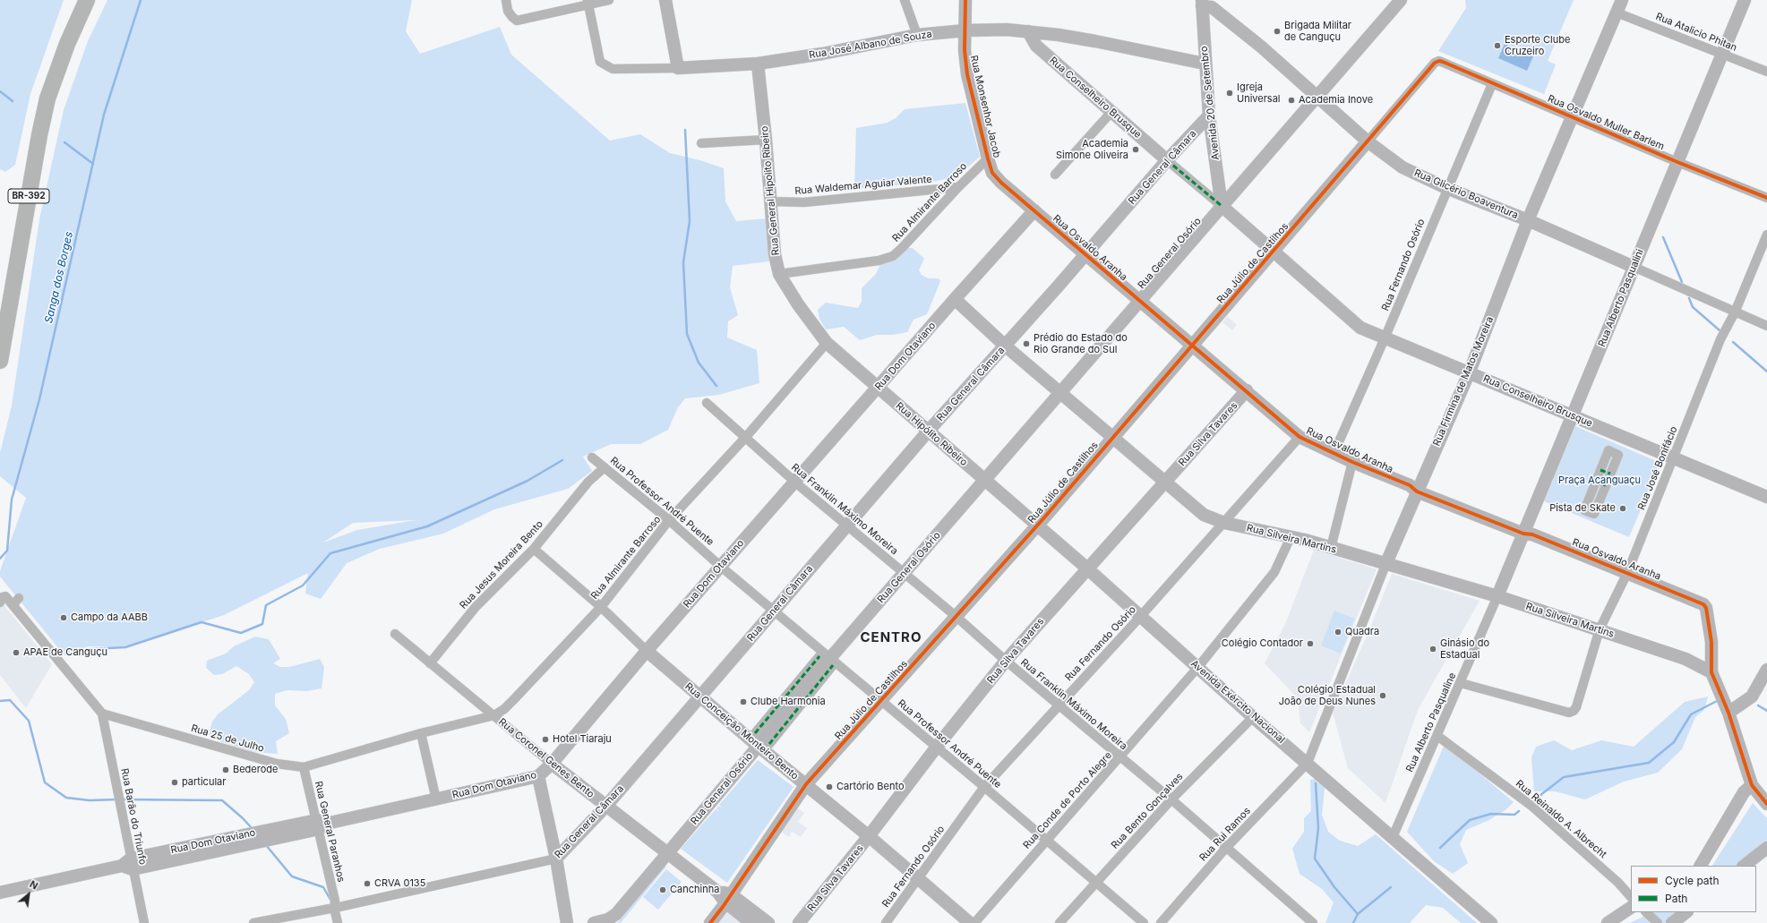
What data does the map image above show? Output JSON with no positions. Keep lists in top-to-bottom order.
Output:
{
  "streets": {
    "highway": ["BR-392"],
    "street": [
      "Rua Atalicio Phitan",
      "Rua José Albano de Souza",
      "Rua Conselheiro Brusque",
      "Avenida 20 de Setembro",
      "Rua Monsenhor Jacob",
      "Rua Osvaldo Muller Barlem",
      "Rua General Câmara",
      "Rua Waldemar Aguiar Valente",
      "Rua General Hipolito Ribeiro",
      "Rua Glicério Boaventura",
      "Rua Almirante Barroso",
      "Rua Osvaldo Aranha",
      "Rua General Osório",
      "Rua Júlio de Castilhos",
      "Rua Fernando Osório",
      "Rua Alberto Pasqualini",
      "Rua Dom Otaviano",
      "Rua Firmina de Matos Moreira",
      "Rua Hipólito Ribeiro",
      "Rua Silva Tavares",
      "Rua José Bonifácio",
      "Rua Professor André Puente",
      "Rua Franklin Máximo Moreira",
      "Rua Silveira Martins",
      "Rua Jesus Moreira Bento",
      "Avenida Exército Nacional",
      "Rua Alberto Pasqualine",
      "Rua Conceição Monteiro Bento",
      "Rua 25 de Julho",
      "Rua Coronel Genes Bento",
      "Rua Conde de Porto Alegre",
      "Rua Bento Gonçalves",
      "Rua Barão do Triunfo",
      "Rua Reinaldo A. Albrecht",
      "Rua General Paranhos",
      "Rua Rui Ramos"
    ]
  },
  "crossings": [
    ["Rua Atalicio Phitan", "Rua Alberto Pasqualini"],
    ["Rua Atalicio Phitan", "Rua Firmina de Matos Moreira"],
    ["Rua José Albano de Souza", "Rua Conselheiro Brusque"],
    ["Rua José Albano de Souza", "Avenida 20 de Setembro"],
    ["Rua José Albano de Souza", "Rua Monsenhor Jacob"],
    ["Rua José Albano de Souza", "Rua General Hipolito Ribeiro"],
    ["Rua Conselheiro Brusque", "Avenida 20 de Setembro"],
    ["Rua Conselheiro Brusque", "Rua General Câmara"],
    ["Rua Conselheiro Brusque", "Rua General Osório"],
    ["Rua Conselheiro Brusque", "Rua Júlio de Castilhos"],
    ["Rua Conselheiro Brusque", "Rua Fernando Osório"],
    ["Rua Conselheiro Brusque", "Rua Alberto Pasqualini"],
    ["Rua Conselheiro Brusque", "Rua Firmina de Matos Moreira"],
    ["Rua Conselheiro Brusque", "Rua José Bonifácio"],
    ["Avenida 20 de Setembro", "Rua General Câmara"],
    ["Avenida 20 de Setembro", "Rua Glicério Boaventura"],
    ["Avenida 20 de Setembro", "Rua General Osório"],
    ["Rua Monsenhor Jacob", "Rua Almirante Barroso"],
    ["Rua Monsenhor Jacob", "Rua Osvaldo Aranha"],
    ["Rua Osvaldo Muller Barlem", "Rua Júlio de Castilhos"],
    ["Rua Osvaldo Muller Barlem", "Rua Fernando Osório"],
    ["Rua Osvaldo Muller Barlem", "Rua Alberto Pasqualini"],
    ["Rua Osvaldo Muller Barlem", "Rua Firmina de Matos Moreira"],
    ["Rua General Câmara", "Rua Osvaldo Aranha"],
    ["Rua General Câmara", "Rua Hipólito Ribeiro"],
    ["Rua General Câmara", "Rua Professor André Puente"],
    ["Rua General Câmara", "Rua Franklin Máximo Moreira"],
    ["Rua General Câmara", "Rua Silveira Martins"],
    ["Rua General Câmara", "Rua Conceição Monteiro Bento"],
    ["Rua General Câmara", "Rua Coronel Genes Bento"],
    ["Rua General Câmara", "Rua General Paranhos"],
    ["Rua Waldemar Aguiar Valente", "Rua General Hipolito Ribeiro"],
    ["Rua Waldemar Aguiar Valente", "Rua Almirante Barroso"],
    ["Rua General Hipolito Ribeiro", "Rua Almirante Barroso"],
    ["Rua General Hipolito Ribeiro", "Rua Dom Otaviano"],
    ["Rua General Hipolito Ribeiro", "Rua Hipólito Ribeiro"],
    ["Rua Glicério Boaventura", "Rua General Osório"],
    ["Rua Glicério Boaventura", "Rua Júlio de Castilhos"],
    ["Rua Glicério Boaventura", "Rua Fernando Osório"],
    ["Rua Glicério Boaventura", "Rua Alberto Pasqualini"],
    ["Rua Glicério Boaventura", "Rua Firmina de Matos Moreira"],
    ["Rua Glicério Boaventura", "Rua José Bonifácio"],
    ["Rua Almirante Barroso", "Rua Professor André Puente"],
    ["Rua Almirante Barroso", "Rua Franklin Máximo Moreira"],
    ["Rua Almirante Barroso", "Rua Conceição Monteiro Bento"],
    ["Rua Almirante Barroso", "Rua 25 de Julho"],
    ["Rua Almirante Barroso", "Rua Coronel Genes Bento"],
    ["Rua Osvaldo Aranha", "Rua General Osório"],
    ["Rua Osvaldo Aranha", "Rua Júlio de Castilhos"],
    ["Rua Osvaldo Aranha", "Rua Fernando Osório"],
    ["Rua Osvaldo Aranha", "Rua Alberto Pasqualini"],
    ["Rua Osvaldo Aranha", "Rua Dom Otaviano"],
    ["Rua Osvaldo Aranha", "Rua Firmina de Matos Moreira"],
    ["Rua Osvaldo Aranha", "Rua Silva Tavares"],
    ["Rua Osvaldo Aranha", "Rua José Bonifácio"],
    ["Rua Osvaldo Aranha", "Rua Silveira Martins"],
    ["Rua General Osório", "Rua Hipólito Ribeiro"],
    ["Rua General Osório", "Rua Professor André Puente"],
    ["Rua General Osório", "Rua Franklin Máximo Moreira"],
    ["Rua General Osório", "Rua Silveira Martins"],
    ["Rua General Osório", "Avenida Exército Nacional"],
    ["Rua General Osório", "Rua Conceição Monteiro Bento"],
    ["Rua General Osório", "Rua Coronel Genes Bento"],
    ["Rua Júlio de Castilhos", "Rua Professor André Puente"],
    ["Rua Júlio de Castilhos", "Rua Franklin Máximo Moreira"],
    ["Rua Júlio de Castilhos", "Rua Silveira Martins"],
    ["Rua Júlio de Castilhos", "Avenida Exército Nacional"],
    ["Rua Júlio de Castilhos", "Rua Conceição Monteiro Bento"],
    ["Rua Júlio de Castilhos", "Rua Coronel Genes Bento"],
    ["Rua Fernando Osório", "Rua Professor André Puente"],
    ["Rua Fernando Osório", "Rua Franklin Máximo Moreira"],
    ["Rua Fernando Osório", "Rua Silveira Martins"],
    ["Rua Fernando Osório", "Avenida Exército Nacional"],
    ["Rua Fernando Osório", "Rua Conceição Monteiro Bento"],
    ["Rua Alberto Pasqualini", "Rua Silveira Martins"],
    ["Rua Alberto Pasqualini", "Rua Alberto Pasqualine"],
    ["Rua Dom Otaviano", "Rua Hipólito Ribeiro"],
    ["Rua Dom Otaviano", "Rua Professor André Puente"],
    ["Rua Dom Otaviano", "Rua Franklin Máximo Moreira"],
    ["Rua Dom Otaviano", "Rua Silveira Martins"],
    ["Rua Dom Otaviano", "Rua Conceição Monteiro Bento"],
    ["Rua Dom Otaviano", "Rua Coronel Genes Bento"],
    ["Rua Dom Otaviano", "Rua Barão do Triunfo"],
    ["Rua Dom Otaviano", "Rua General Paranhos"],
    ["Rua Firmina de Matos Moreira", "Rua Silveira Martins"],
    ["Rua Firmina de Matos Moreira", "Avenida Exército Nacional"],
    ["Rua Firmina de Matos Moreira", "Rua Rui Ramos"],
    ["Rua Hipólito Ribeiro", "Avenida Exército Nacional"],
    ["Rua Silva Tavares", "Rua Professor André Puente"],
    ["Rua Silva Tavares", "Rua Franklin Máximo Moreira"],
    ["Rua Silva Tavares", "Rua Silveira Martins"],
    ["Rua Silva Tavares", "Avenida Exército Nacional"],
    ["Rua Silva Tavares", "Rua Conceição Monteiro Bento"],
    ["Rua José Bonifácio", "Rua Silveira Martins"],
    ["Rua José Bonifácio", "Rua Alberto Pasqualine"],
    ["Rua Professor André Puente", "Rua Jesus Moreira Bento"],
    ["Rua Professor André Puente", "Rua Conde de Porto Alegre"],
    ["Rua Professor André Puente", "Rua Bento Gonçalves"],
    ["Rua Franklin Máximo Moreira", "Rua Conde de Porto Alegre"],
    ["Rua Franklin Máximo Moreira", "Rua Bento Gonçalves"],
    ["Rua Franklin Máximo Moreira", "Rua Rui Ramos"],
    ["Rua Silveira Martins", "Rua Alberto Pasqualine"],
    ["Rua Silveira Martins", "Rua Conde de Porto Alegre"],
    ["Rua Jesus Moreira Bento", "Rua Conceição Monteiro Bento"],
    ["Rua Jesus Moreira Bento", "Rua Coronel Genes Bento"],
    ["Avenida Exército Nacional", "Rua Alberto Pasqualine"],
    ["Avenida Exército Nacional", "Rua Conde de Porto Alegre"],
    ["Avenida Exército Nacional", "Rua Bento Gonçalves"],
    ["Avenida Exército Nacional", "Rua Rui Ramos"],
    ["Rua Alberto Pasqualine", "Rua Reinaldo A. Albrecht"],
    ["Rua 25 de Julho", "Rua Coronel Genes Bento"],
    ["Rua 25 de Julho", "Rua Barão do Triunfo"],
    ["Rua 25 de Julho", "Rua General Paranhos"]
  ],
  "districts": ["CENTRO"],
  "water": ["Sanga dos Borges"],
  "parks": ["Praça Acanguaçu"],
  "places": [
    "Brigada Militar de Canguçu",
    "Esporte Clube Cruzeiro",
    "Igreja Universal",
    "Academia Inove",
    "Academia Simone Oliveira",
    "Prédio do Estado do Rio Grande do Sul",
    "Pista de Skate",
    "Campo da AABB",
    "Quadra",
    "Colégio Contador",
    "Ginásio do Estadual",
    "APAE de Canguçu",
    "Colégio Estadual João de Deus Nunes",
    "Clube Harmonia",
    "Hotel Tiaraju",
    "Bederode",
    "particular",
    "Cartório Bento",
    "CRVA 0135",
    "Canchinha"
  ],
  "legend": ["Cycle path", "Path"],
  "north": "top right"
}
